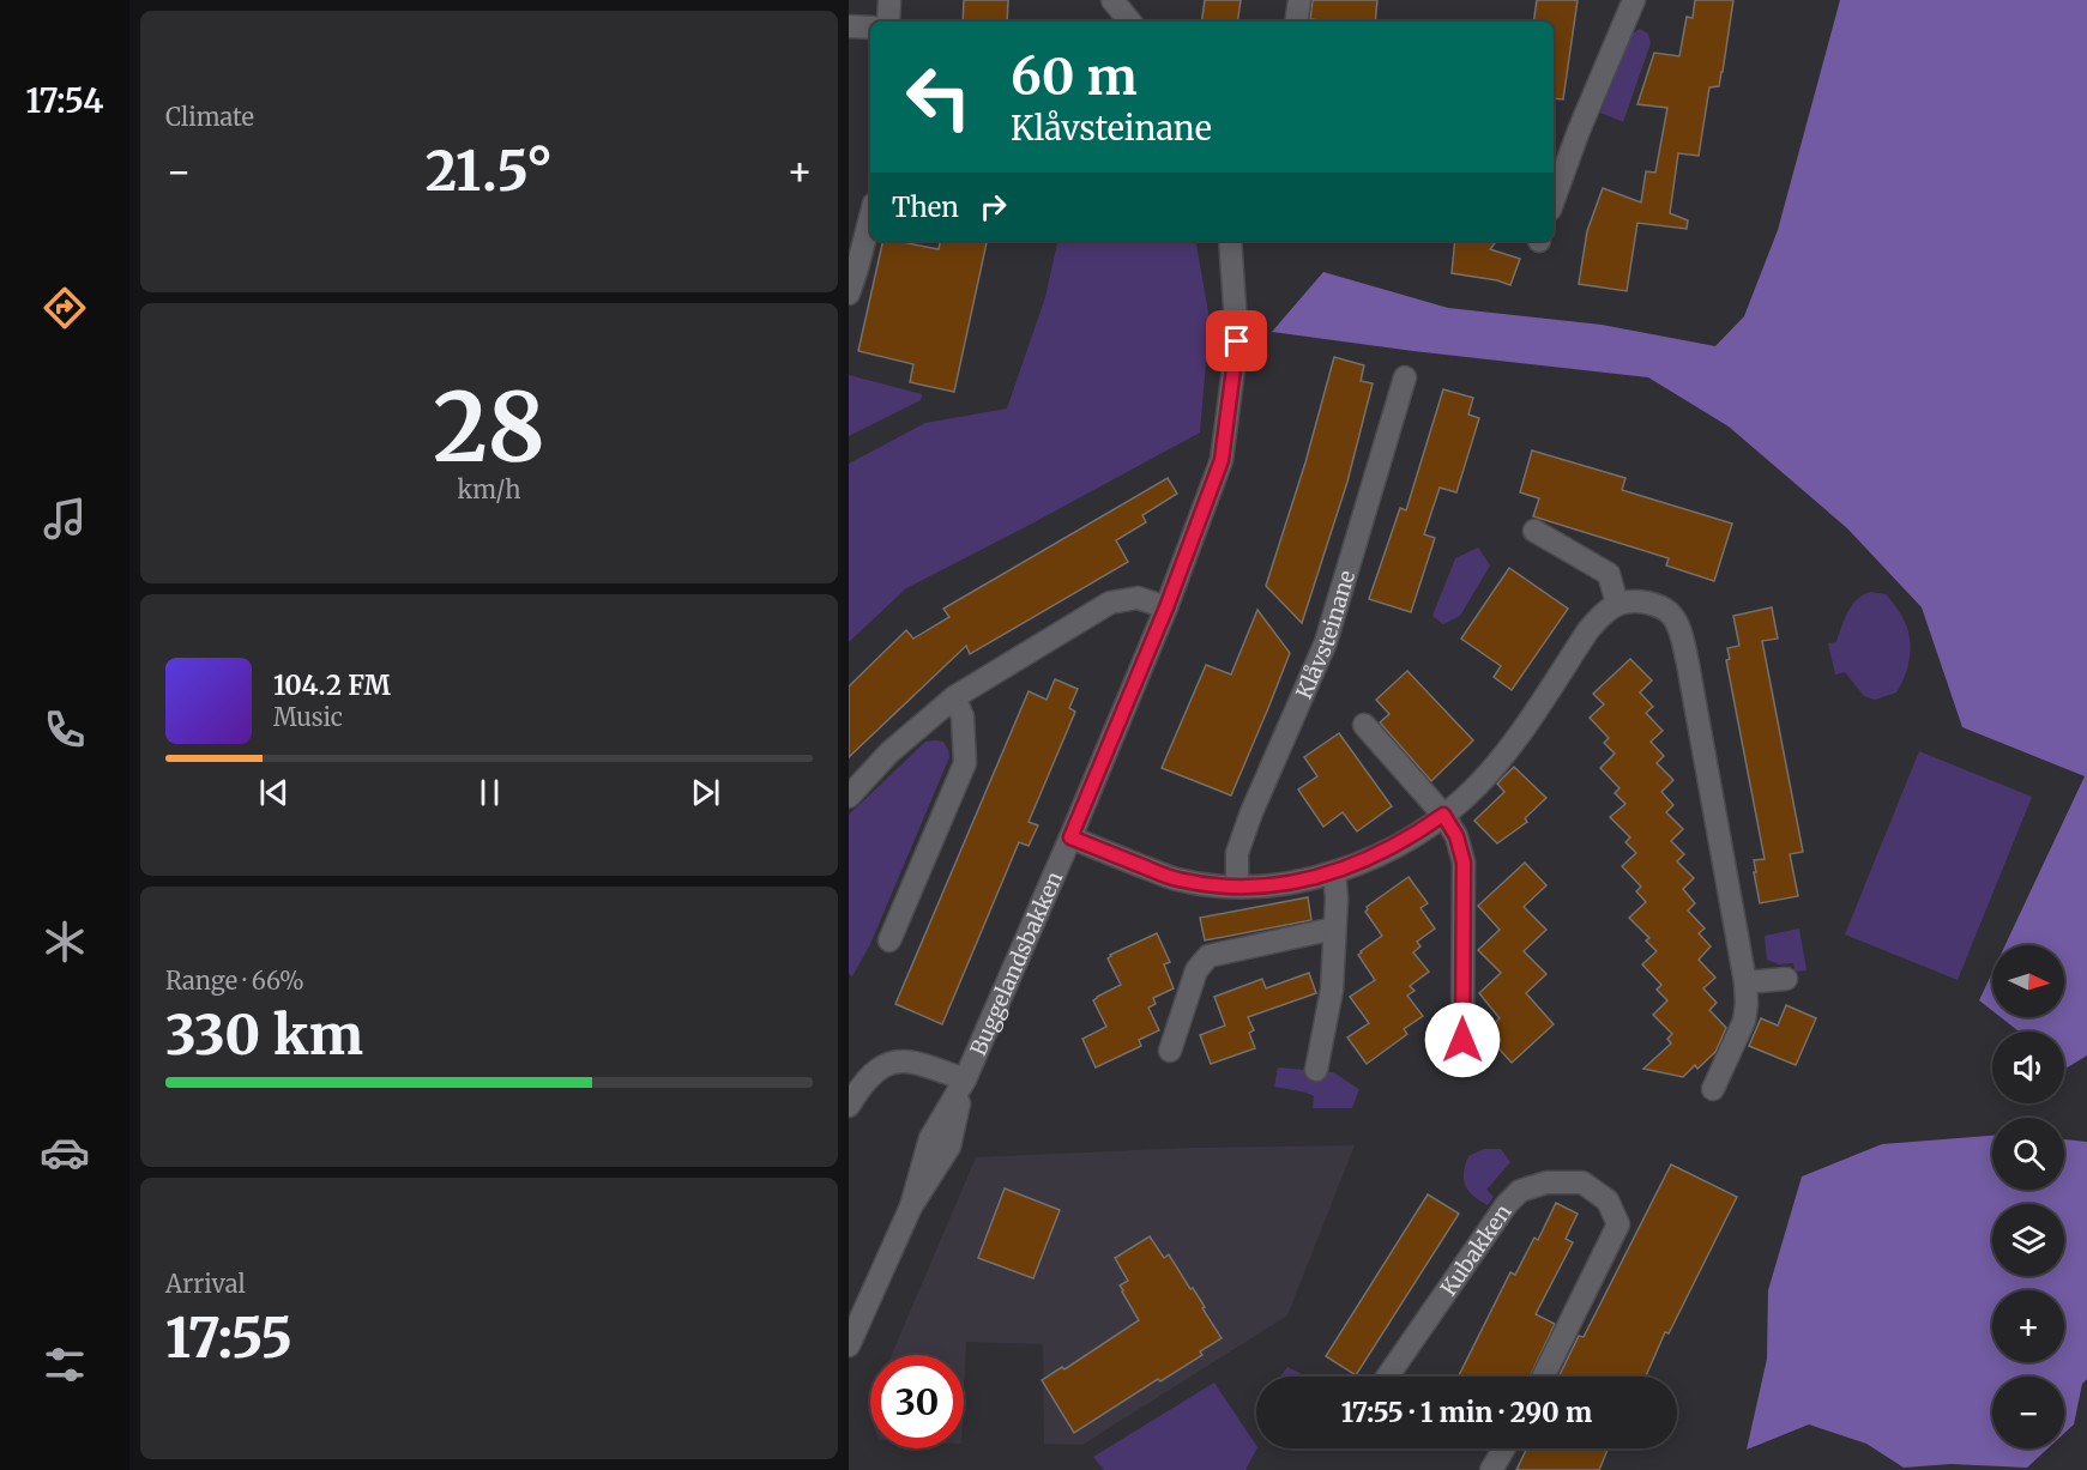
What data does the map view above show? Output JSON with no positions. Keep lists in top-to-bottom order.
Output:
{
  "streets": {
    "street": ["Klåvsteinane", "Buggelandsbakken", "Kubakken"]
  },
  "north": "right",
  "page": {
    "tabs": "17:54",
    "tile": [
      "Climate",
      ["28", "km/h"],
      ["Range · 66%", "330 km"],
      ["Arrival", "17:55"]
    ],
    "turn": ["60 m", "Klåvsteinane"],
    "heat": ["−", "21.5°", "+"],
    "then": "Then",
    "song": ["104.2 FM", "Music"],
    "map_buttons": ["+", "−"],
    "limit": "30",
    "trip": "17:55 · 1 min · 290 m"
  }
}
